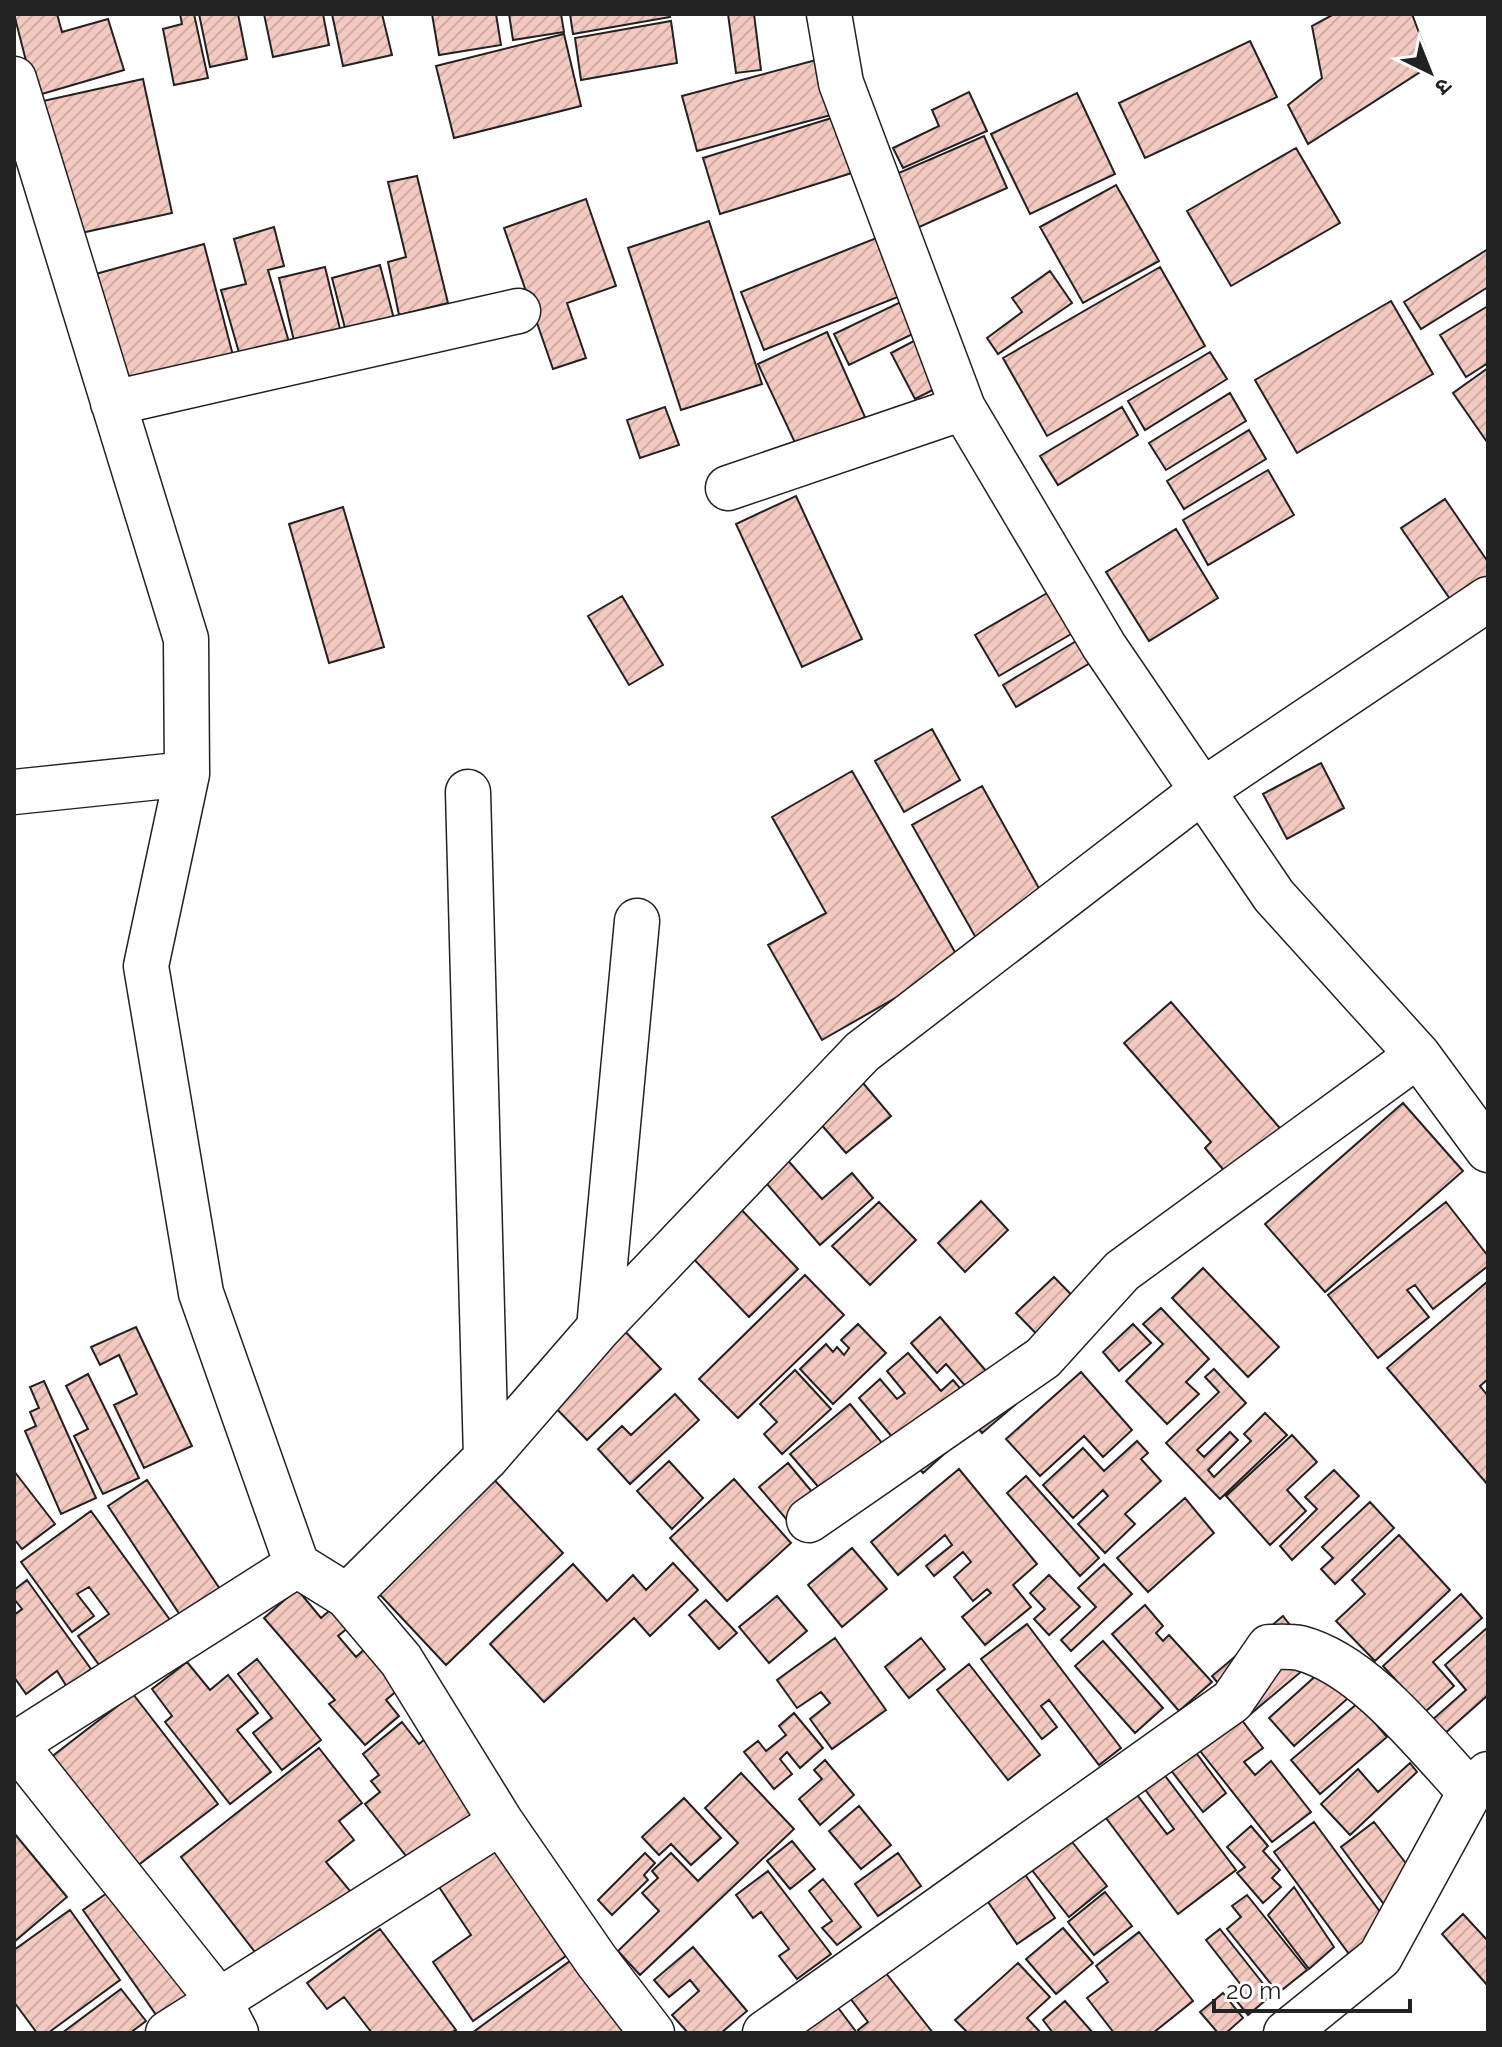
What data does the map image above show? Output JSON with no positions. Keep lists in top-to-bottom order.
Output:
{
  "scale_bar": "20 m",
  "north": "bottom right"
}
